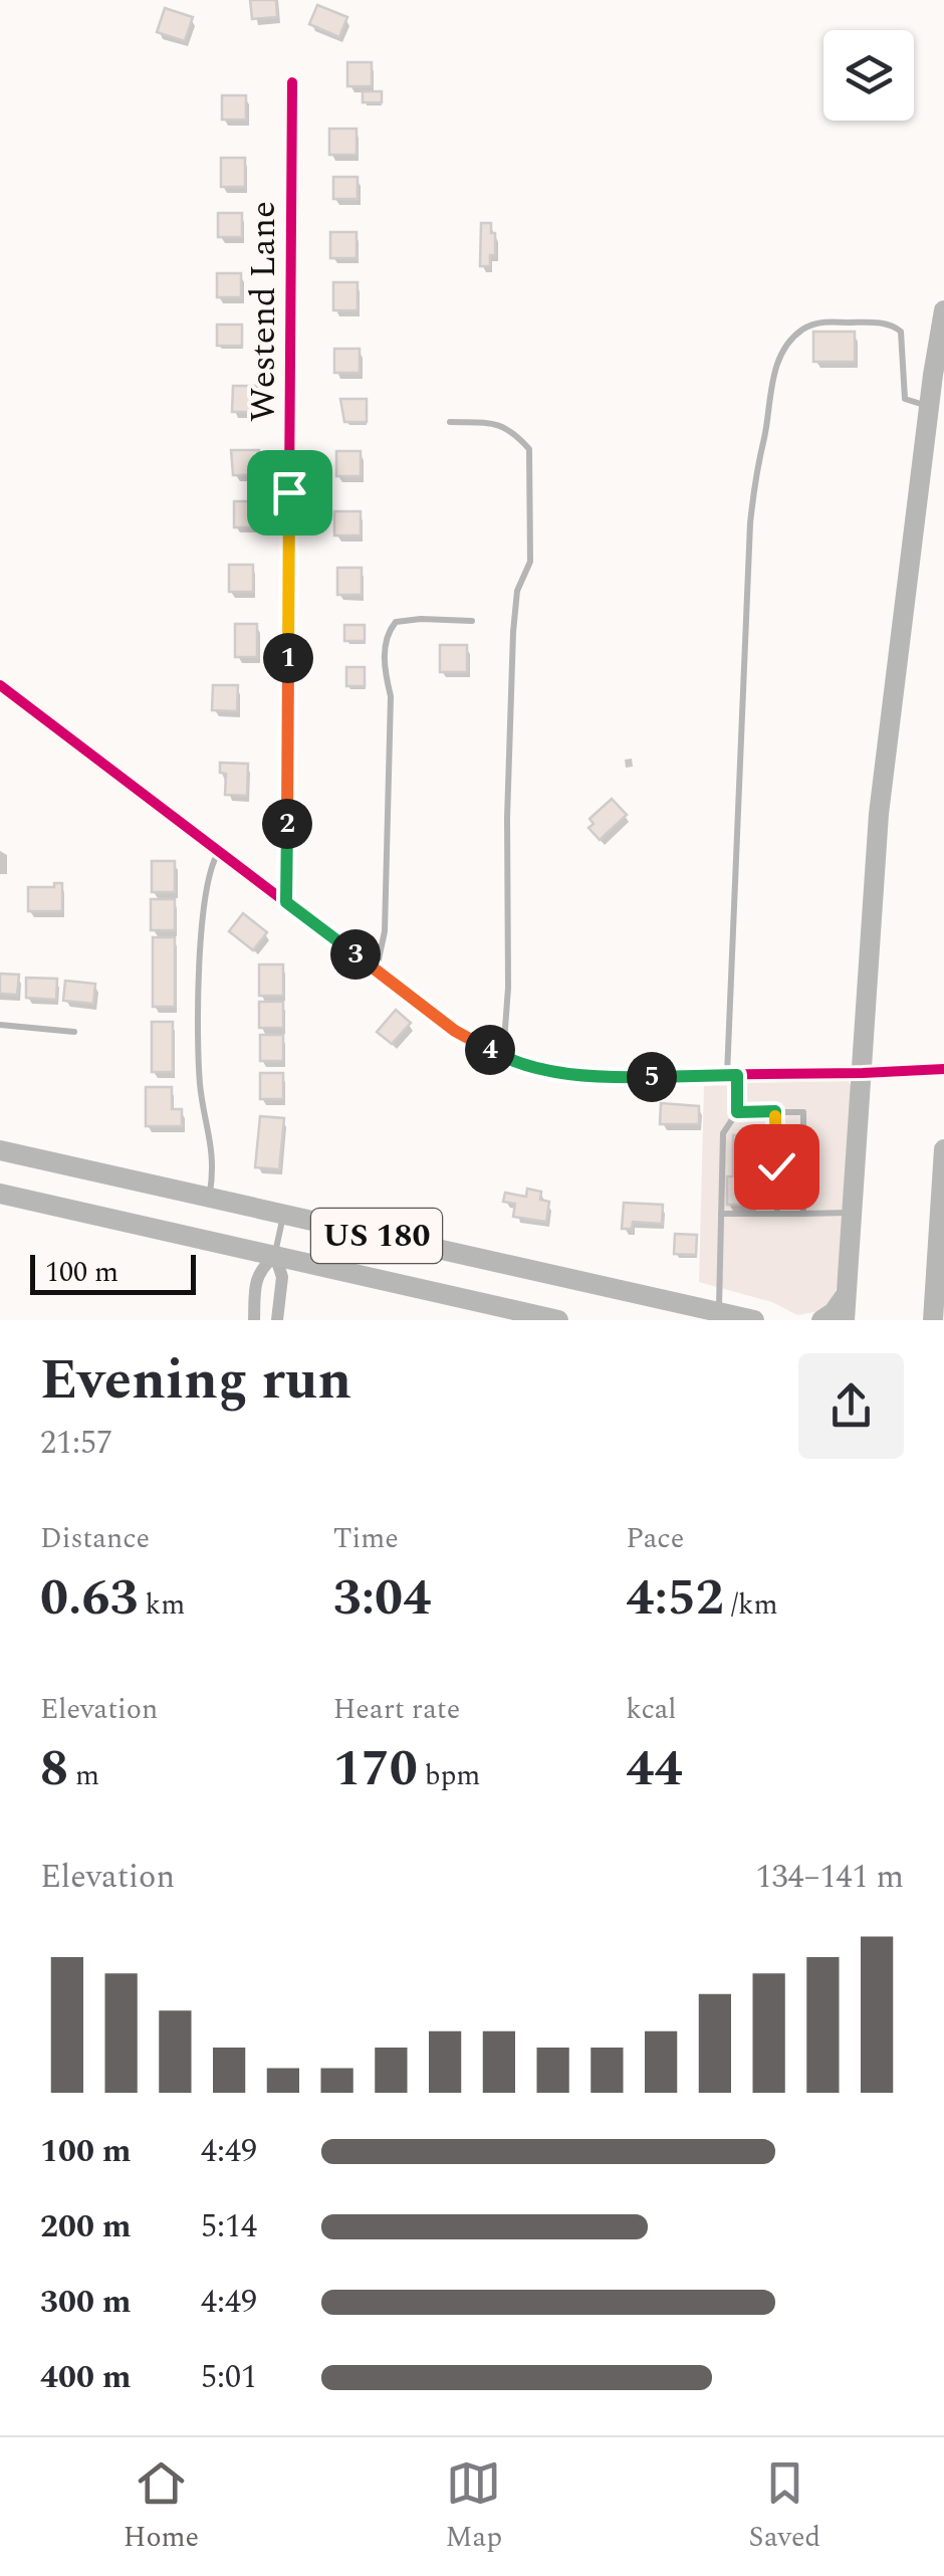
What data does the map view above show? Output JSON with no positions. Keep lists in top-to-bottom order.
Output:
{
  "streets": {
    "main road": ["US 180"],
    "street": ["Westend Lane"]
  },
  "scale_bar": "100 m",
  "page": {
    "pins": [
      "1",
      "2",
      "3",
      "4",
      "5"
    ],
    "scale": "100 m",
    "heading": ["Evening run", "21:57"],
    "stats": [
      ["Distance", "0.63 km"],
      ["Time", "3:04"],
      ["Pace", "4:52 /km"],
      ["Elevation", "8 m"],
      ["Heart rate", "170 bpm"],
      ["kcal", "44"]
    ],
    "chart": ["Elevation", "134–141 m"],
    "list": [
      {
        "name": "100 m",
        "note": "4:49"
      },
      {
        "name": "200 m",
        "note": "5:14"
      },
      {
        "name": "300 m",
        "note": "4:49"
      },
      {
        "name": "400 m",
        "note": "5:01"
      }
    ],
    "tabs": ["Home", "Map", "Saved"]
  }
}
